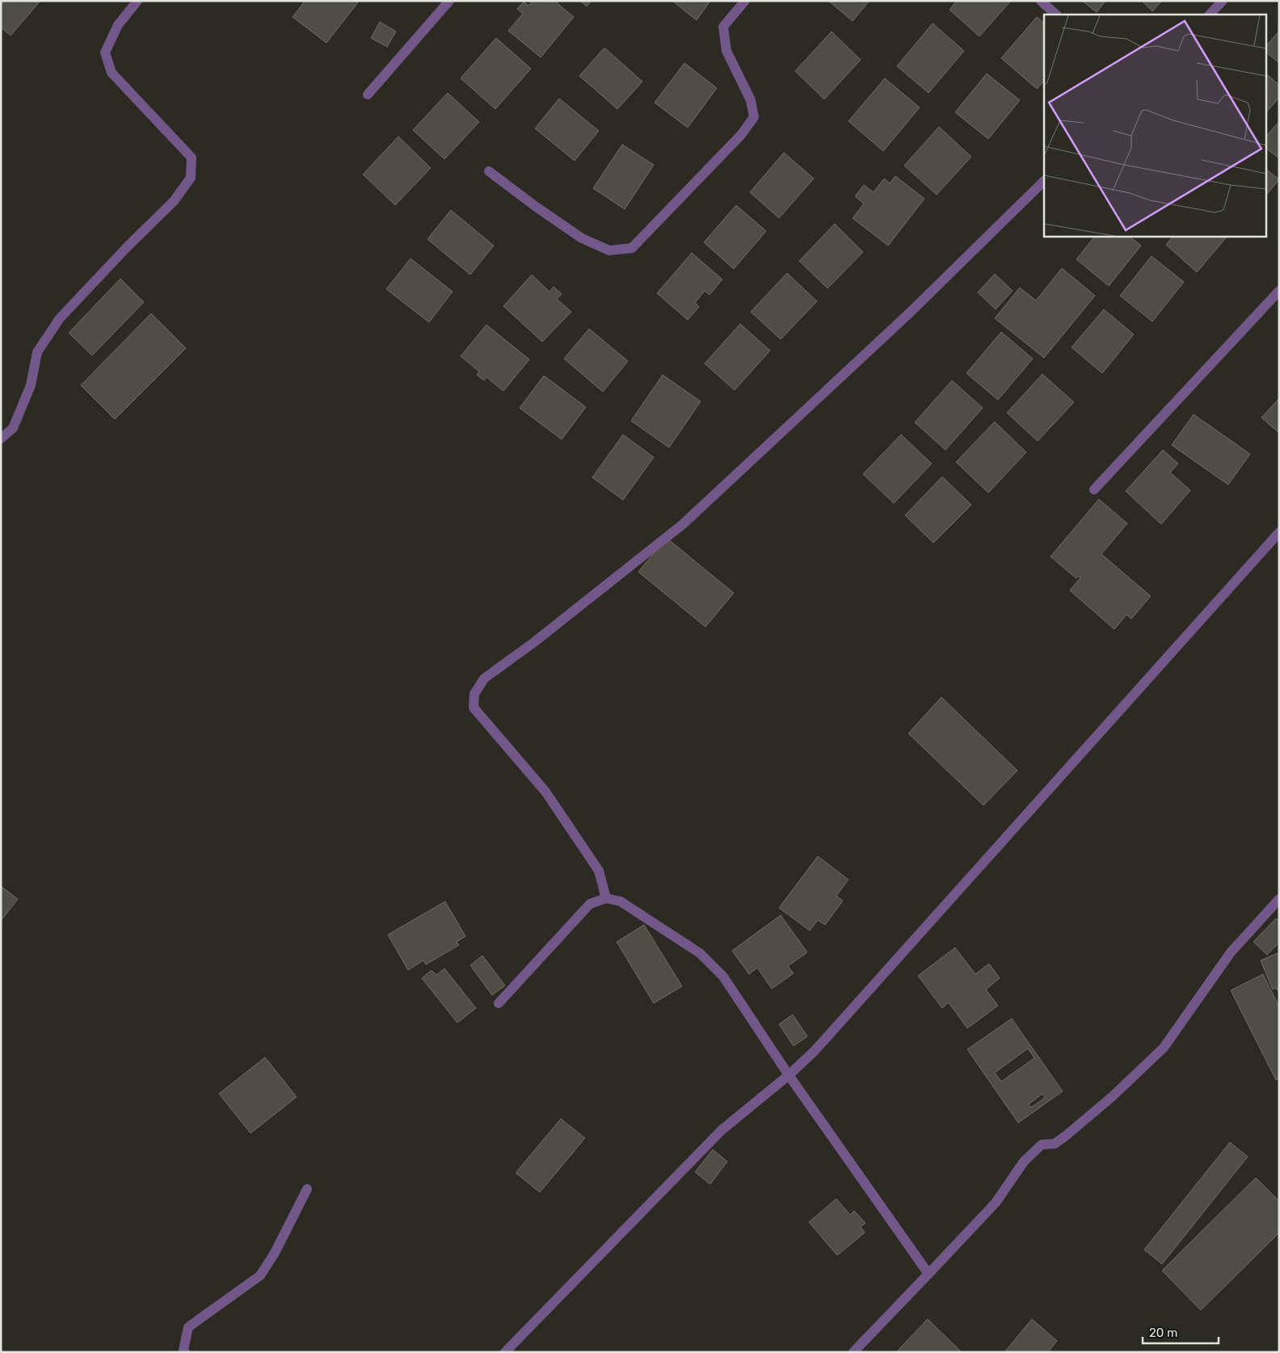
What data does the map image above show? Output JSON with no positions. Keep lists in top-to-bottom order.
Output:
{
  "scale_bar": "20 m"
}
